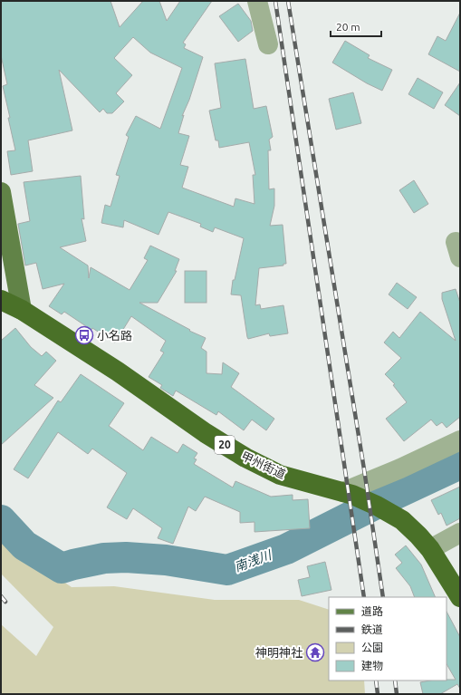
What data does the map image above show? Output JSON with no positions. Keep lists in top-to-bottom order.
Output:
{
  "streets": {
    "highway": ["20", "甲州街道"]
  },
  "water": ["南浅川"],
  "places": {
    "bus stop": ["小名路"],
    "temple": ["神明神社"]
  },
  "legend": [
    "道路",
    "鉄道",
    "公園",
    "建物"
  ],
  "scale_bar": "20 m"
}
